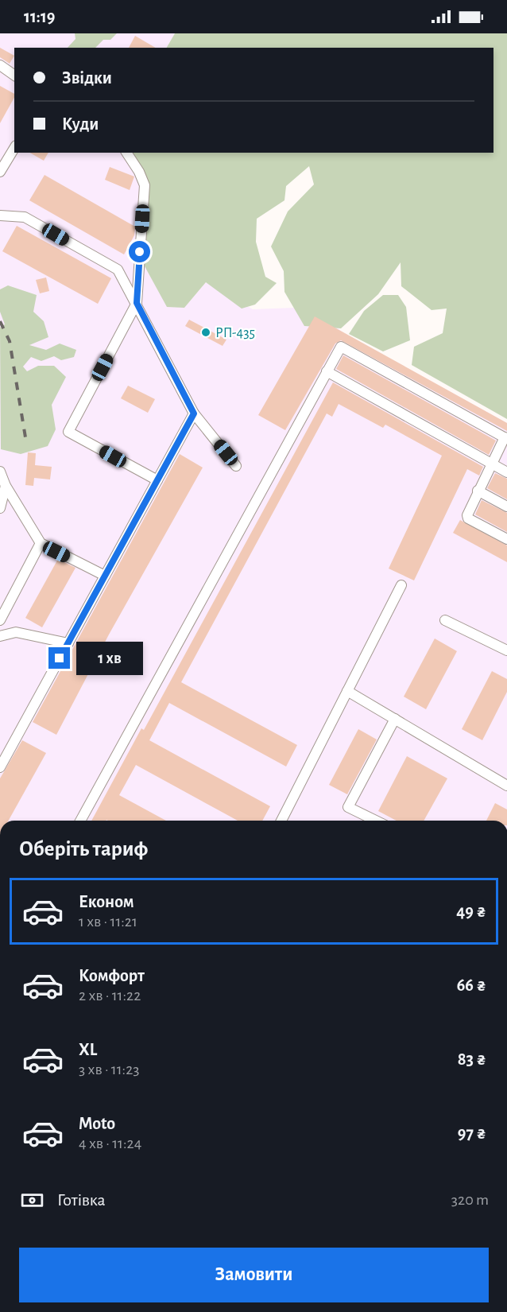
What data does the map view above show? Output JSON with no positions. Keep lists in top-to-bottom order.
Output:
{
  "places": ["РП-435"],
  "page": {
    "status": "11:19",
    "banner": ["Звідки", "Куди"],
    "bubble": "1 хв",
    "heading": "Оберіть тариф",
    "list": [
      {
        "name": "Економ",
        "note": "1 хв · 11:21",
        "value": "49 ₴"
      },
      {
        "name": "Комфорт",
        "note": "2 хв · 11:22",
        "value": "66 ₴"
      },
      {
        "name": "XL",
        "note": "3 хв · 11:23",
        "value": "83 ₴"
      },
      {
        "name": "Moto",
        "note": "4 хв · 11:24",
        "value": "97 ₴"
      }
    ],
    "pay": ["Готівка", "320 m"],
    "buttons": "Замовити"
  }
}
